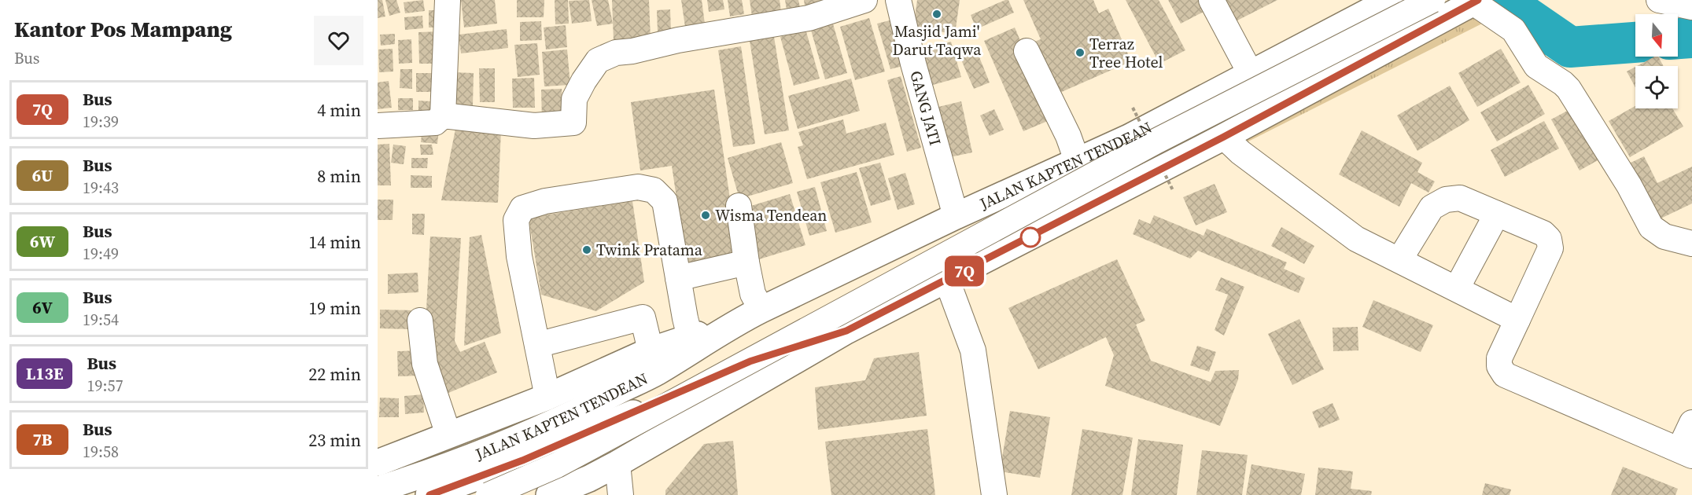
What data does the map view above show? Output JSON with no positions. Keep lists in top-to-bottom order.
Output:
{
  "streets": {
    "main road": ["JALAN KAPTEN TENDEAN"],
    "street": ["GANG JATI"]
  },
  "crossings": [
    ["GANG JATI", "JALAN KAPTEN TENDEAN"]
  ],
  "places": [
    "Masjid Jami' Darut Taqwa",
    "Terraz Tree Hotel",
    "Wisma Tendean",
    "Twink Pratama"
  ],
  "lines": ["bus line 7Q"],
  "north": "bottom",
  "page": {
    "heading": ["Kantor Pos Mampang", "Bus"],
    "on_map": "7Q",
    "list": [
      {
        "mark": "7Q",
        "name": "Bus",
        "note": "19:39",
        "value": "4 min"
      },
      {
        "mark": "6U",
        "name": "Bus",
        "note": "19:43",
        "value": "8 min"
      },
      {
        "mark": "6W",
        "name": "Bus",
        "note": "19:49",
        "value": "14 min"
      },
      {
        "mark": "6V",
        "name": "Bus",
        "note": "19:54",
        "value": "19 min"
      },
      {
        "mark": "L13E",
        "name": "Bus",
        "note": "19:57",
        "value": "22 min"
      },
      {
        "mark": "7B",
        "name": "Bus",
        "note": "19:58",
        "value": "23 min"
      }
    ]
  }
}
